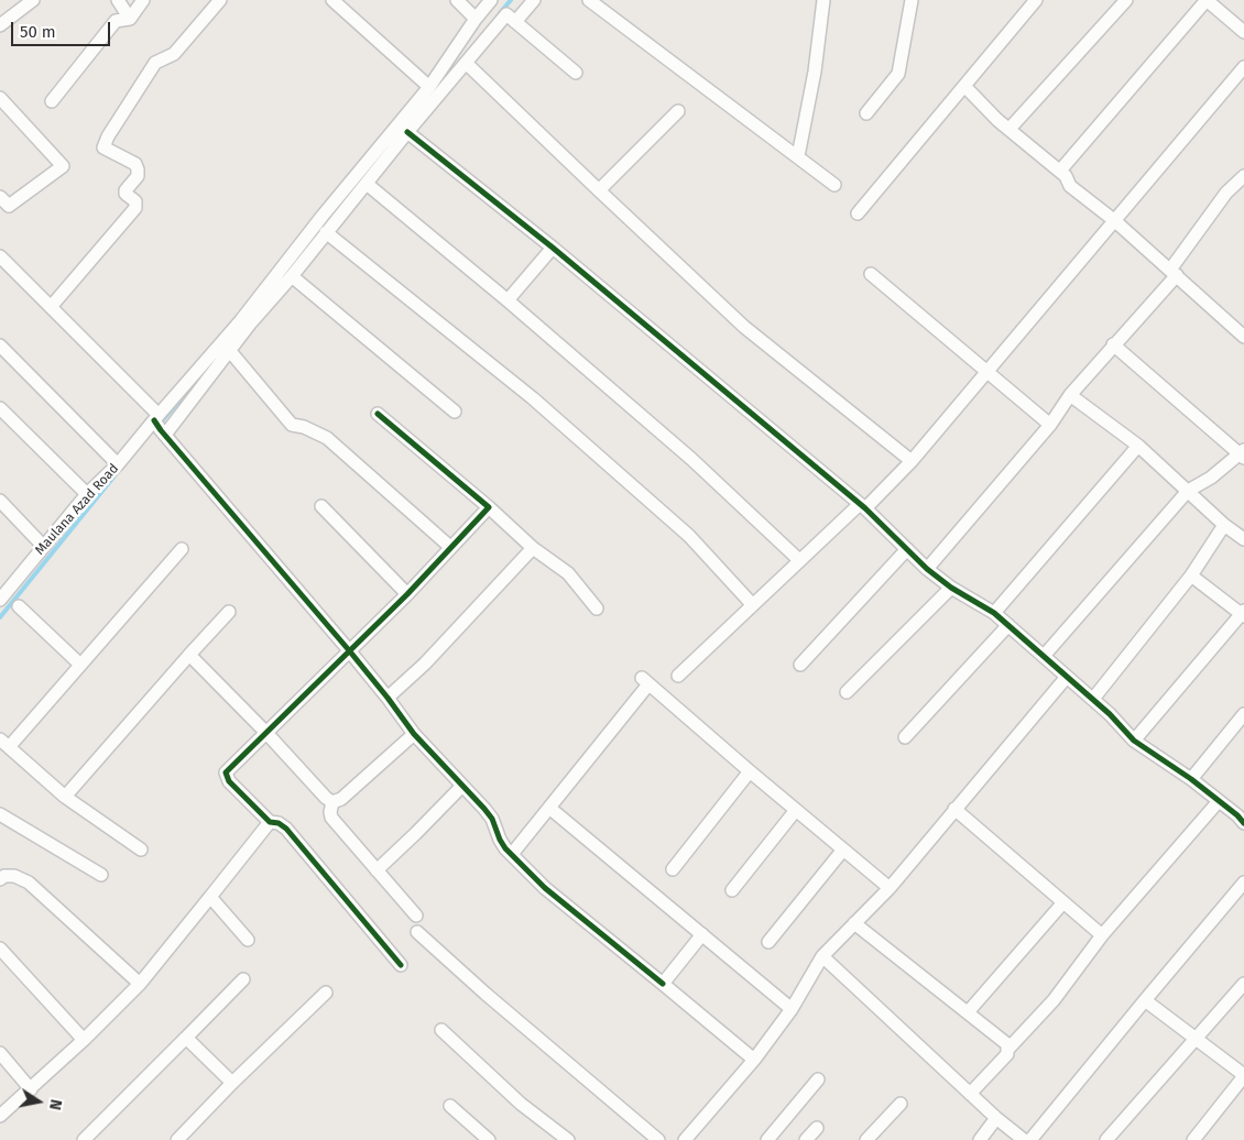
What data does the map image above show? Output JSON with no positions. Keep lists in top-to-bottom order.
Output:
{
  "streets": {
    "street": ["Maulana Azad Road"]
  },
  "scale_bar": "50 m",
  "north": "right"
}
